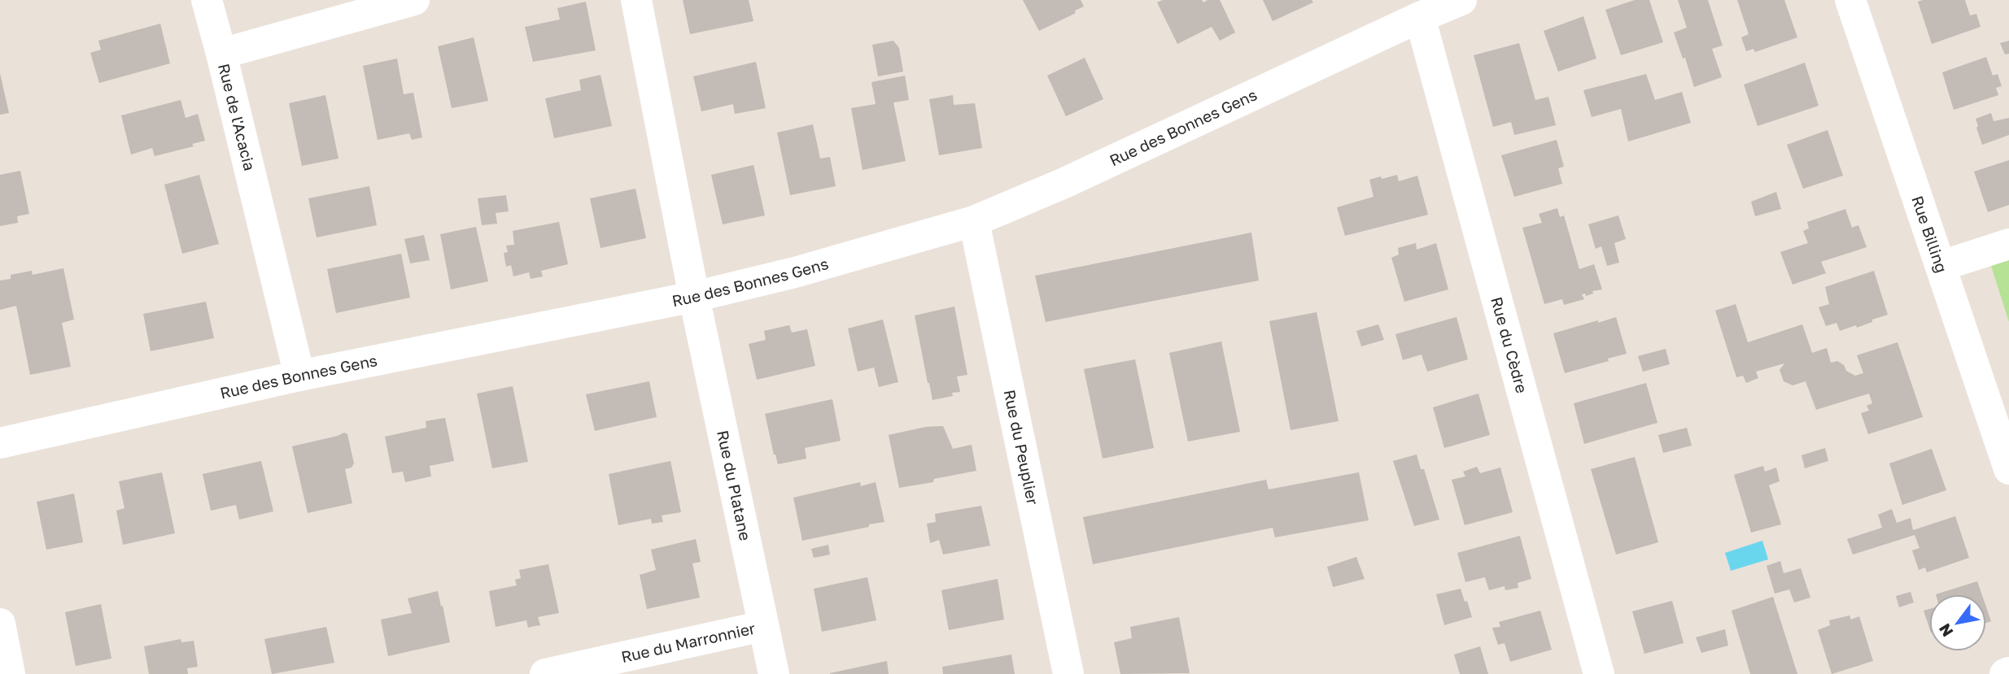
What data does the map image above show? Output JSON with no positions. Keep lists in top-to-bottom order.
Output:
{
  "streets": {
    "street": [
      "Rue de l'Acacia",
      "Rue des Bonnes Gens",
      "Rue Billing",
      "Rue du Cèdre",
      "Rue du Peuplier",
      "Rue du Platane",
      "Rue du Marronnier"
    ]
  },
  "crossings": [
    ["Rue de l'Acacia", "Rue des Bonnes Gens"],
    ["Rue des Bonnes Gens", "Rue du Cèdre"],
    ["Rue des Bonnes Gens", "Rue du Peuplier"],
    ["Rue des Bonnes Gens", "Rue du Platane"],
    ["Rue du Platane", "Rue du Marronnier"]
  ],
  "north": "bottom left"
}
